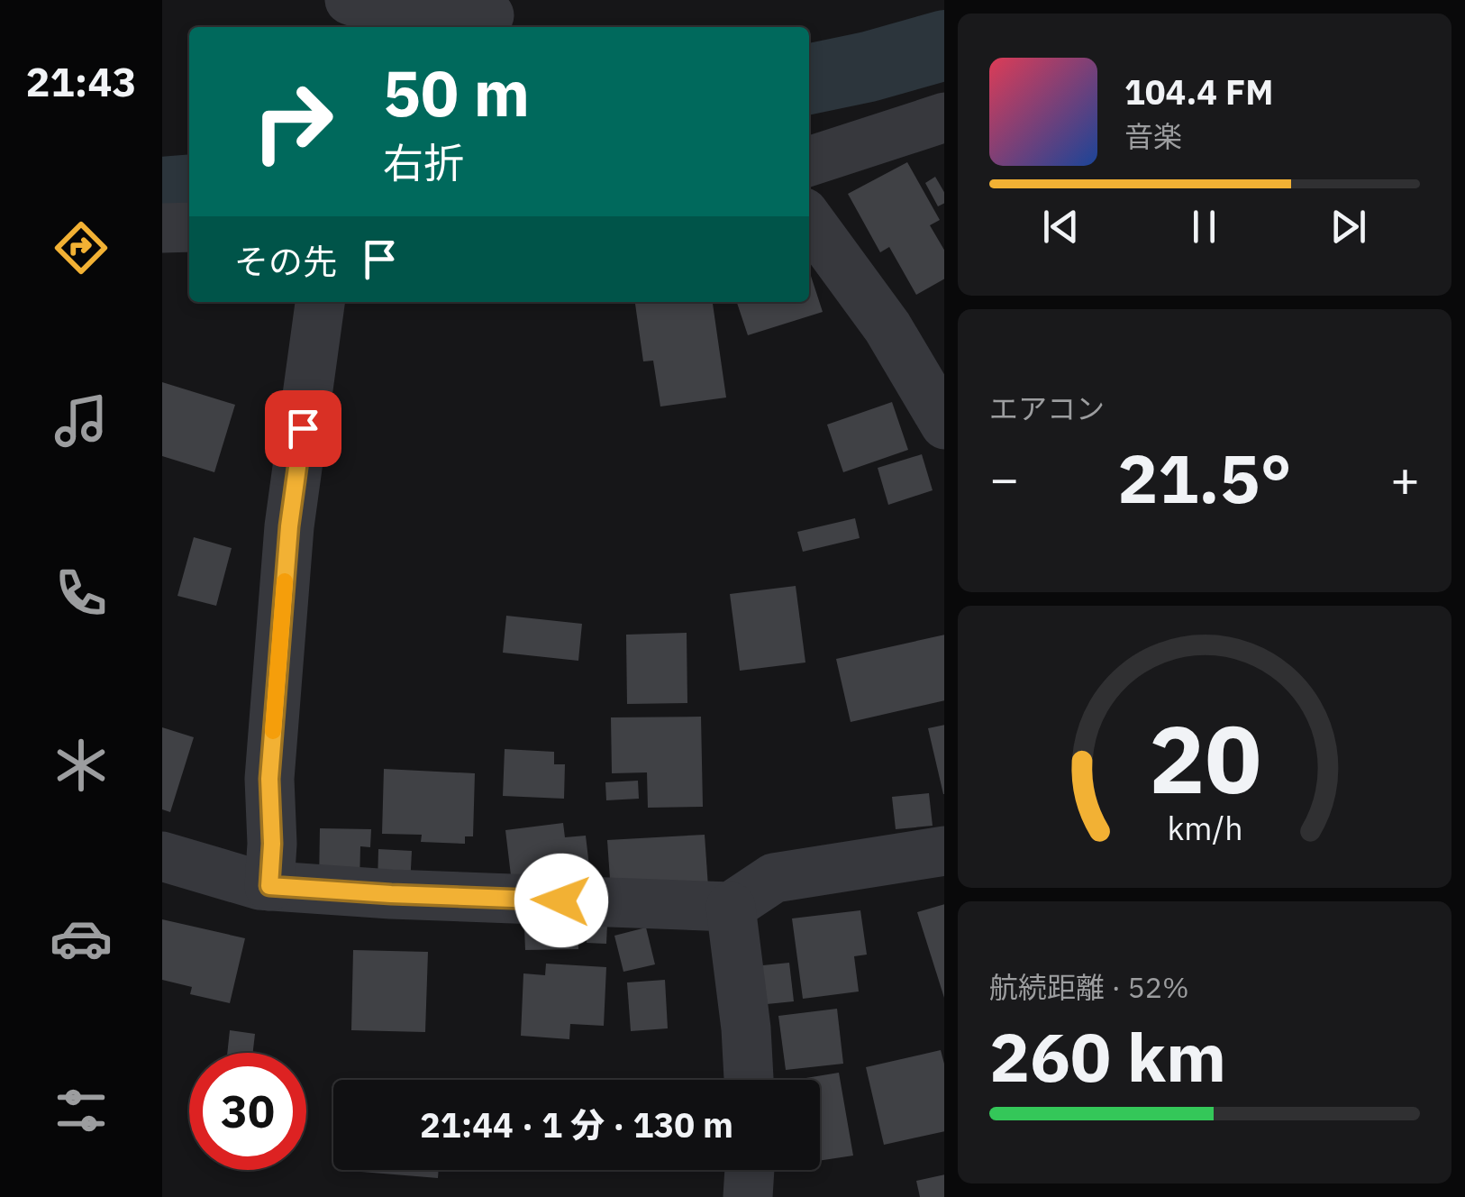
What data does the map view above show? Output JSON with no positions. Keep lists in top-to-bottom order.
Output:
{
  "page": {
    "tabs": "21:43",
    "turn": ["50 m", "右折"],
    "song": ["104.4 FM", "音楽"],
    "then": "その先",
    "tile": [
      "エアコン",
      ["航続距離 · 52%", "260 km"]
    ],
    "heat": ["−", "21.5°", "+"],
    "limit": "30",
    "trip": "21:44 · 1 分 · 130 m",
    "gauge": ["20", "km/h"]
  }
}
